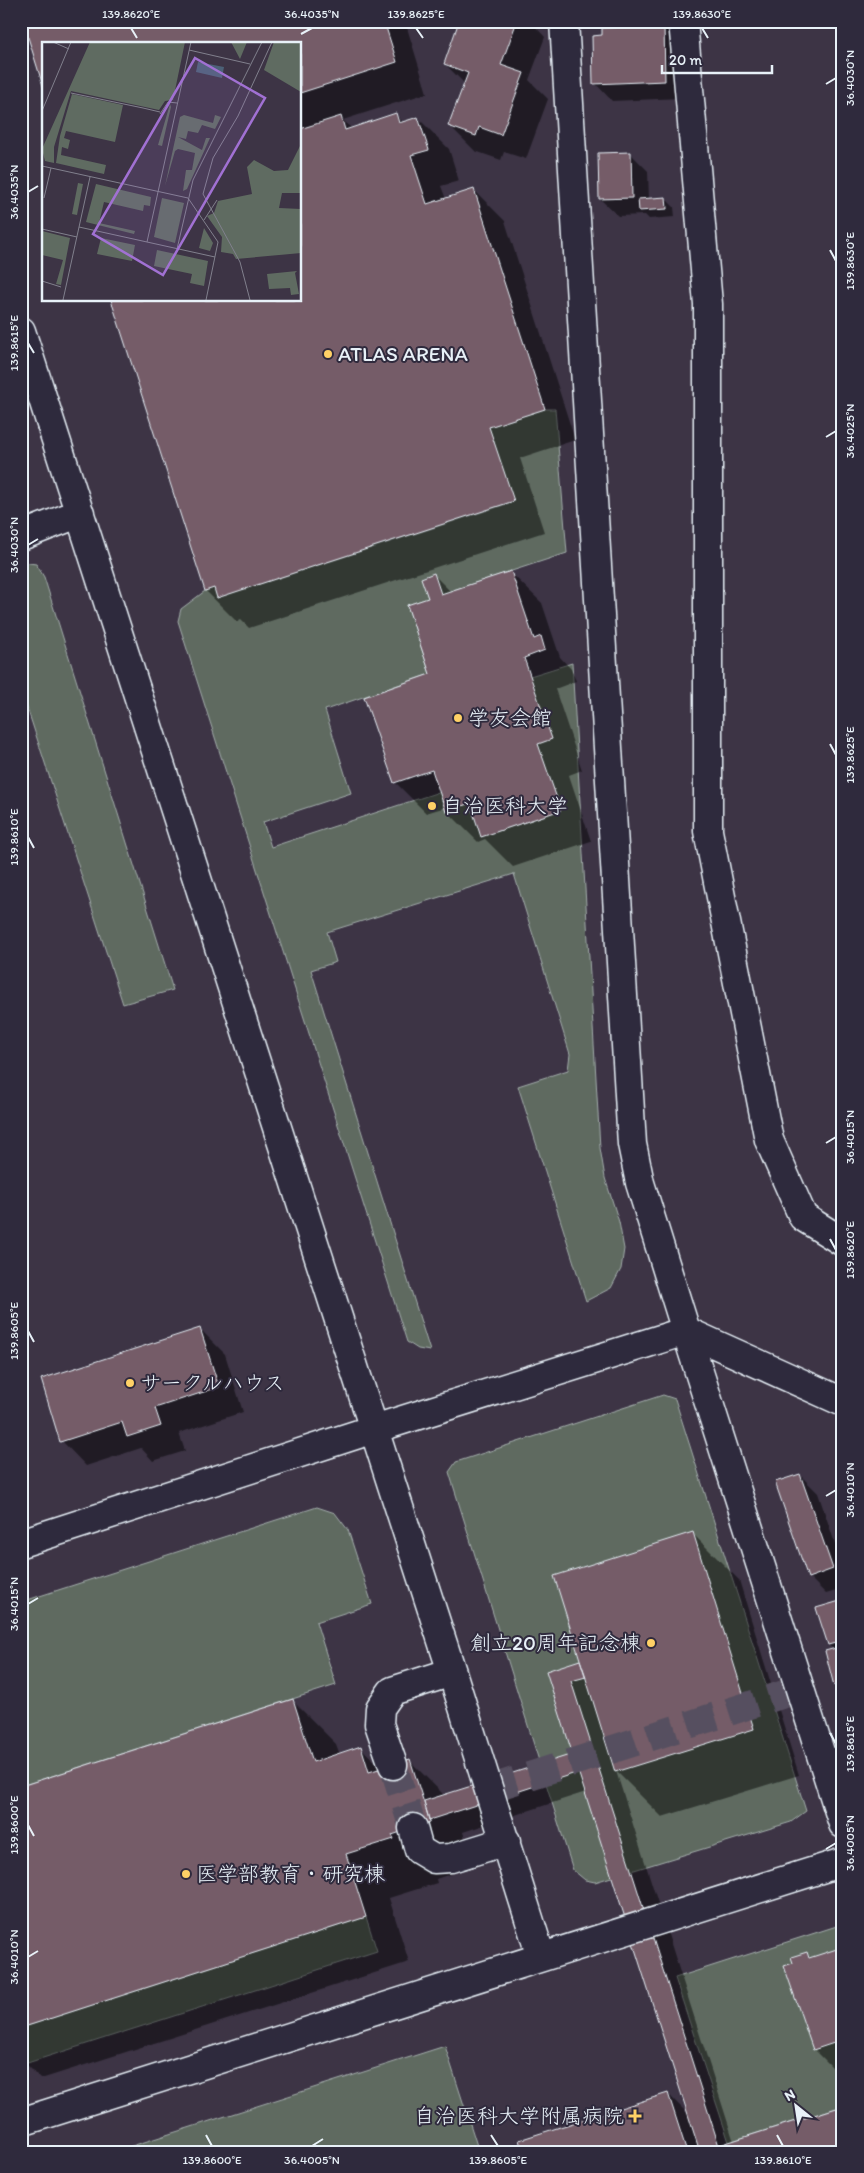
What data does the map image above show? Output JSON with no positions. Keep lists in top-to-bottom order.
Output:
{
  "places": {
    "other": [
      "ATLAS ARENA",
      "学友会館",
      "自治医科大学",
      "サークルハウス",
      "創立20周年記念棟",
      "医学部教育・研究棟"
    ],
    "health": ["自治医科大学附属病院"]
  },
  "scale_bar": "20 m",
  "north": "top left",
  "coordinates": [
    "139.8620°E",
    "36.4035°N",
    "139.8625°E",
    "139.8630°E",
    "36.4030°N",
    "139.8615°E",
    "36.4025°N",
    "139.8610°E",
    "36.4015°N",
    "139.8605°E",
    "36.4010°N",
    "139.8600°E",
    "36.4005°N"
  ]
}
